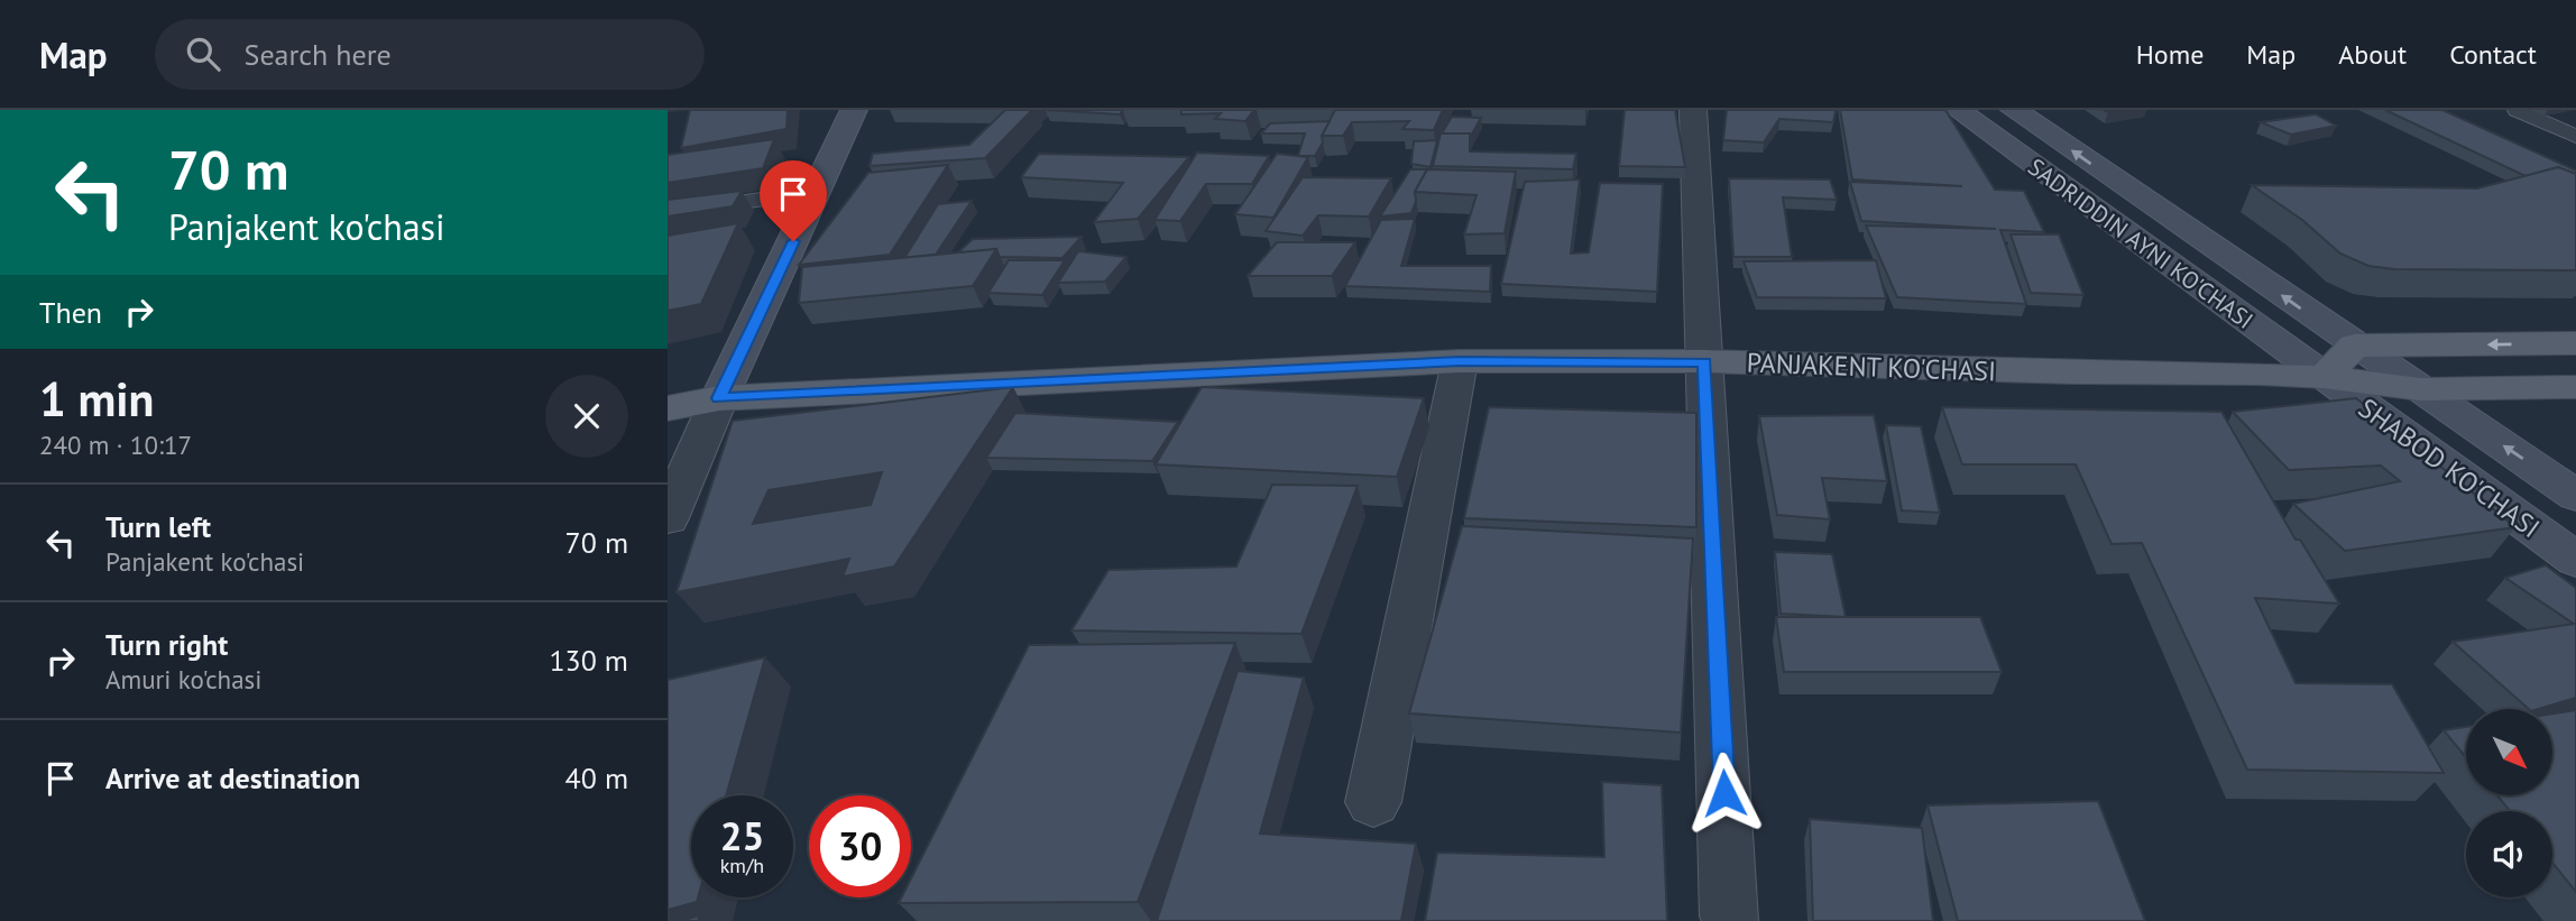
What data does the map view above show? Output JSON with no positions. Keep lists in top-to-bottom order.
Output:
{
  "streets": {
    "main road": ["SADRIDDIN AYNI KO'CHASI", "PANJAKENT KO'CHASI", "SHABOD KO'CHASI"]
  },
  "crossings": [
    ["SADRIDDIN AYNI KO'CHASI", "PANJAKENT KO'CHASI"],
    ["SADRIDDIN AYNI KO'CHASI", "SHABOD KO'CHASI"],
    ["PANJAKENT KO'CHASI", "SHABOD KO'CHASI"]
  ],
  "north": "bottom right",
  "page": {
    "header": "Map",
    "search": "Search here",
    "nav": [
      "Home",
      "Map",
      "About",
      "Contact"
    ],
    "turn": ["70 m", "Panjakent ko'chasi"],
    "then": "Then",
    "heading": ["1 min", "240 m · 10:17"],
    "list": [
      {
        "name": "Turn left",
        "note": "Panjakent ko'chasi",
        "value": "70 m"
      },
      {
        "name": "Turn right",
        "note": "Amuri ko'chasi",
        "value": "130 m"
      },
      {
        "name": "Arrive at destination",
        "value": "40 m"
      }
    ],
    "speed": "25 km/h",
    "limit": "30"
  }
}
